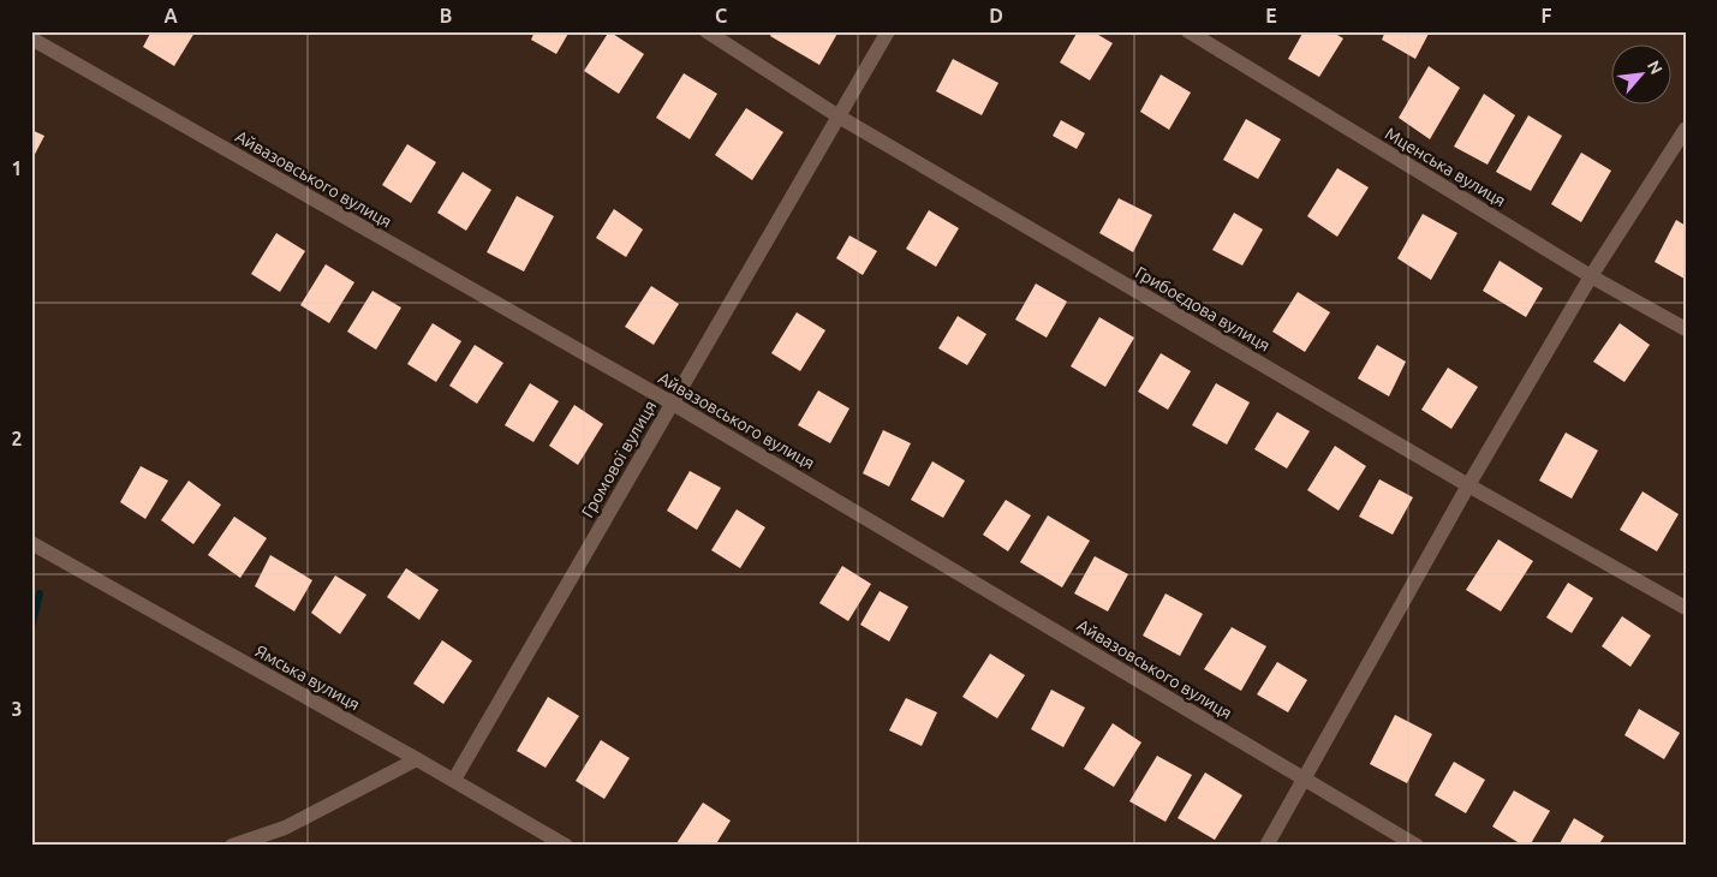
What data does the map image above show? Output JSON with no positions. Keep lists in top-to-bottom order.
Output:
{
  "streets": {
    "street": [
      "Мценська вулиця",
      "Айвазовського вулиця",
      "Грибоєдова вулиця",
      "Громової вулиця",
      "Ямська вулиця"
    ]
  },
  "crossings": [
    ["Айвазовського вулиця", "Громової вулиця"],
    ["Грибоєдова вулиця", "Громової вулиця"],
    ["Громової вулиця", "Ямська вулиця"]
  ],
  "north": "top right",
  "grid": {
    "columns": [
      "A",
      "B",
      "C",
      "D",
      "E",
      "F"
    ],
    "rows": ["1", "2", "3"]
  }
}
